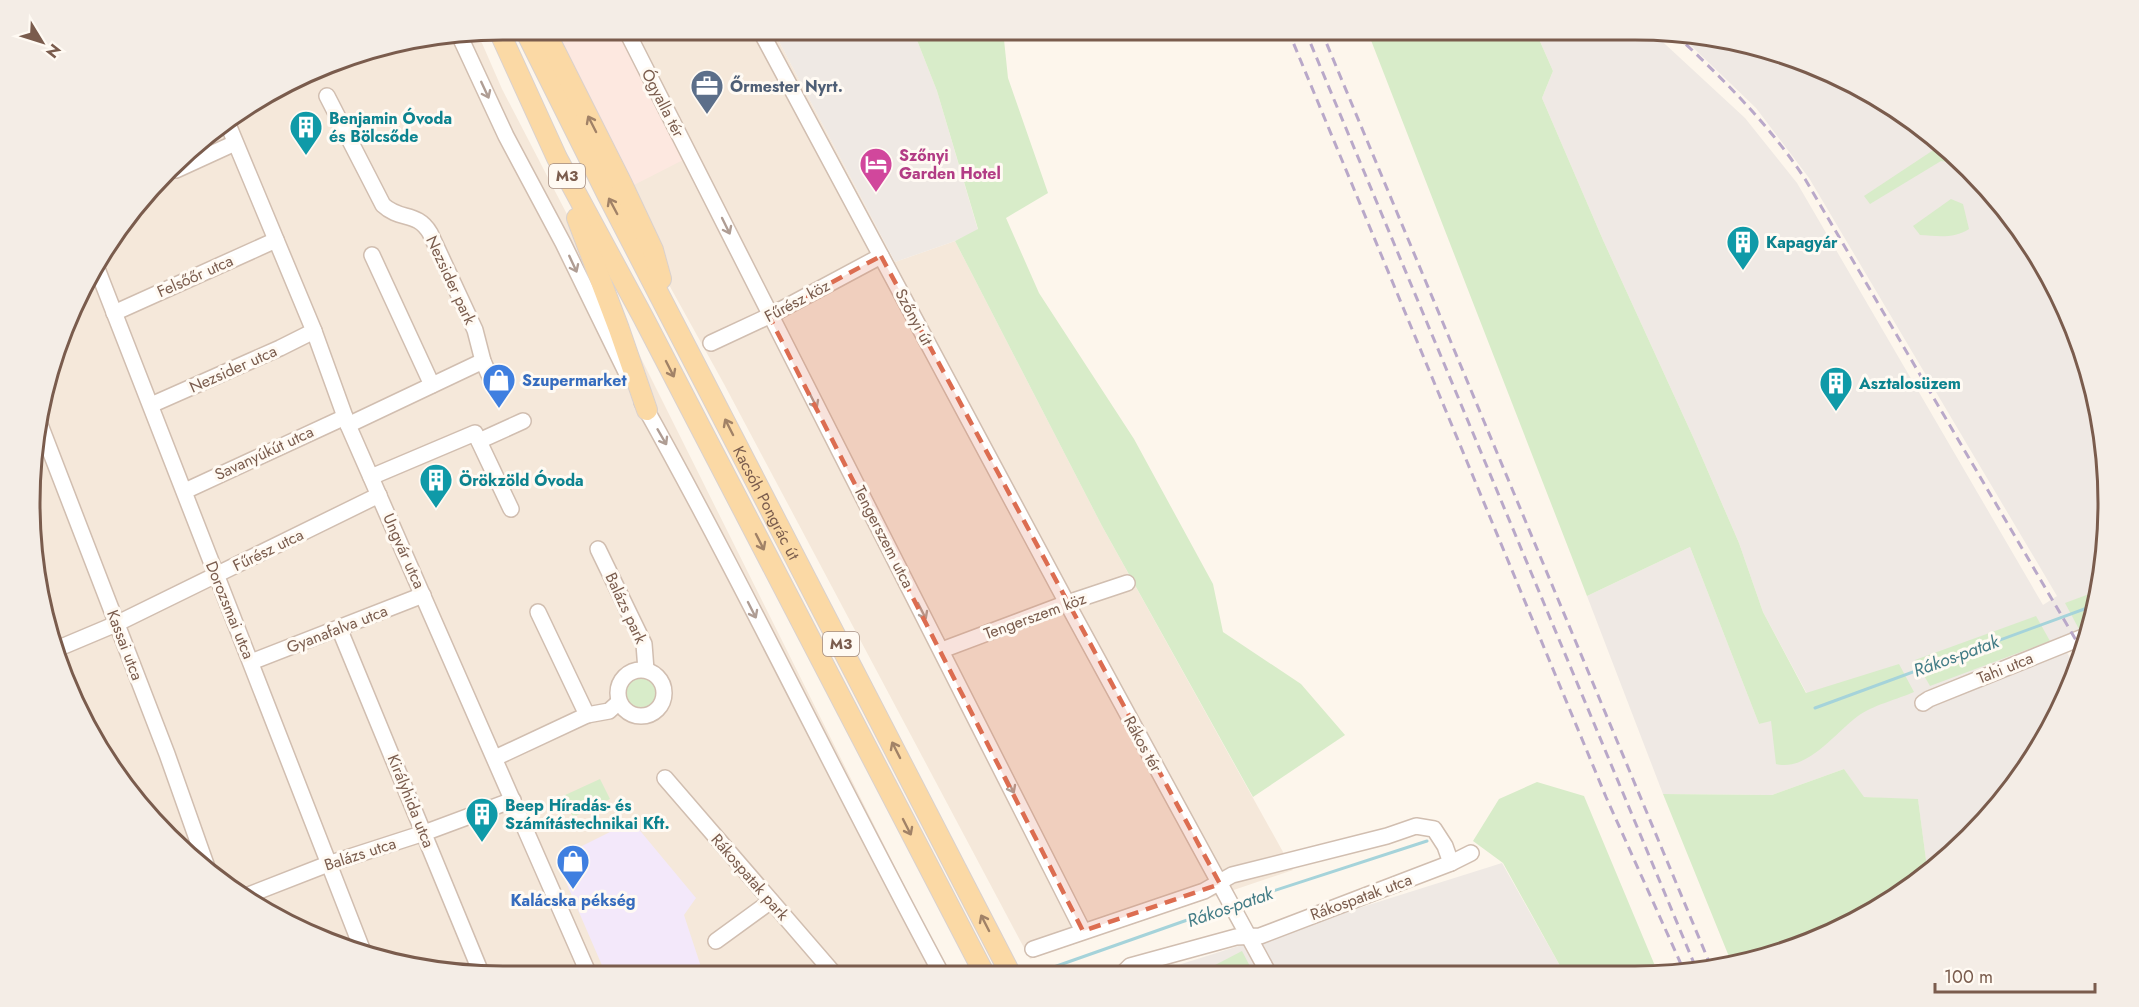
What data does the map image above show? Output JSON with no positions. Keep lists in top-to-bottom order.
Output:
{
  "streets": {
    "main road": ["M3", "Kacsóh Pongrác út"],
    "street": [
      "Ógyalla tér",
      "Felsőőr utca",
      "Nezsider park",
      "Fűrész köz",
      "Szőnyi út",
      "Nezsider utca",
      "Savanyúkút utca",
      "Tengerszem utca",
      "Fűrész utca",
      "Ungvár utca",
      "Balázs park",
      "Dorozsmai utca",
      "Tengerszem köz",
      "Gyanafalva utca",
      "Kassai utca",
      "Tahi utca",
      "Rákos tér",
      "Királyhida utca",
      "Balázs utca",
      "Rákospatak park",
      "Rákospatak utca"
    ]
  },
  "crossings": [
    ["Ógyalla tér", "Tengerszem utca"],
    ["Felsőőr utca", "Ungvár utca"],
    ["Felsőőr utca", "Dorozsmai utca"],
    ["Fűrész köz", "Szőnyi út"],
    ["Fűrész köz", "Tengerszem utca"],
    ["Szőnyi út", "Tengerszem köz"],
    ["Szőnyi út", "Rákos tér"],
    ["Nezsider utca", "Ungvár utca"],
    ["Nezsider utca", "Dorozsmai utca"],
    ["Savanyúkút utca", "Ungvár utca"],
    ["Savanyúkút utca", "Dorozsmai utca"],
    ["Tengerszem utca", "Tengerszem köz"],
    ["Fűrész utca", "Ungvár utca"],
    ["Fűrész utca", "Dorozsmai utca"],
    ["Fűrész utca", "Kassai utca"],
    ["Ungvár utca", "Gyanafalva utca"],
    ["Ungvár utca", "Balázs utca"],
    ["Dorozsmai utca", "Gyanafalva utca"],
    ["Dorozsmai utca", "Balázs utca"],
    ["Tengerszem köz", "Rákos tér"],
    ["Gyanafalva utca", "Királyhida utca"],
    ["Rákos tér", "Rákospatak utca"],
    ["Királyhida utca", "Balázs utca"]
  ],
  "one_way": ["Tengerszem utca"],
  "water": ["Rákos-patak"],
  "places": {
    "office": ["Őrmester Nyrt."],
    "building": [
      "Benjamin Óvoda és Bölcsőde",
      "Kapagyár",
      "Asztalosüzem",
      "Örökzöld Óvoda",
      "Beep Híradás- és Számítástechnikai Kft."
    ],
    "hotel": ["Szőnyi Garden Hotel"],
    "shop": ["Szupermarket", "Kalácska pékség"]
  },
  "scale_bar": "100 m",
  "north": "bottom right"
}
